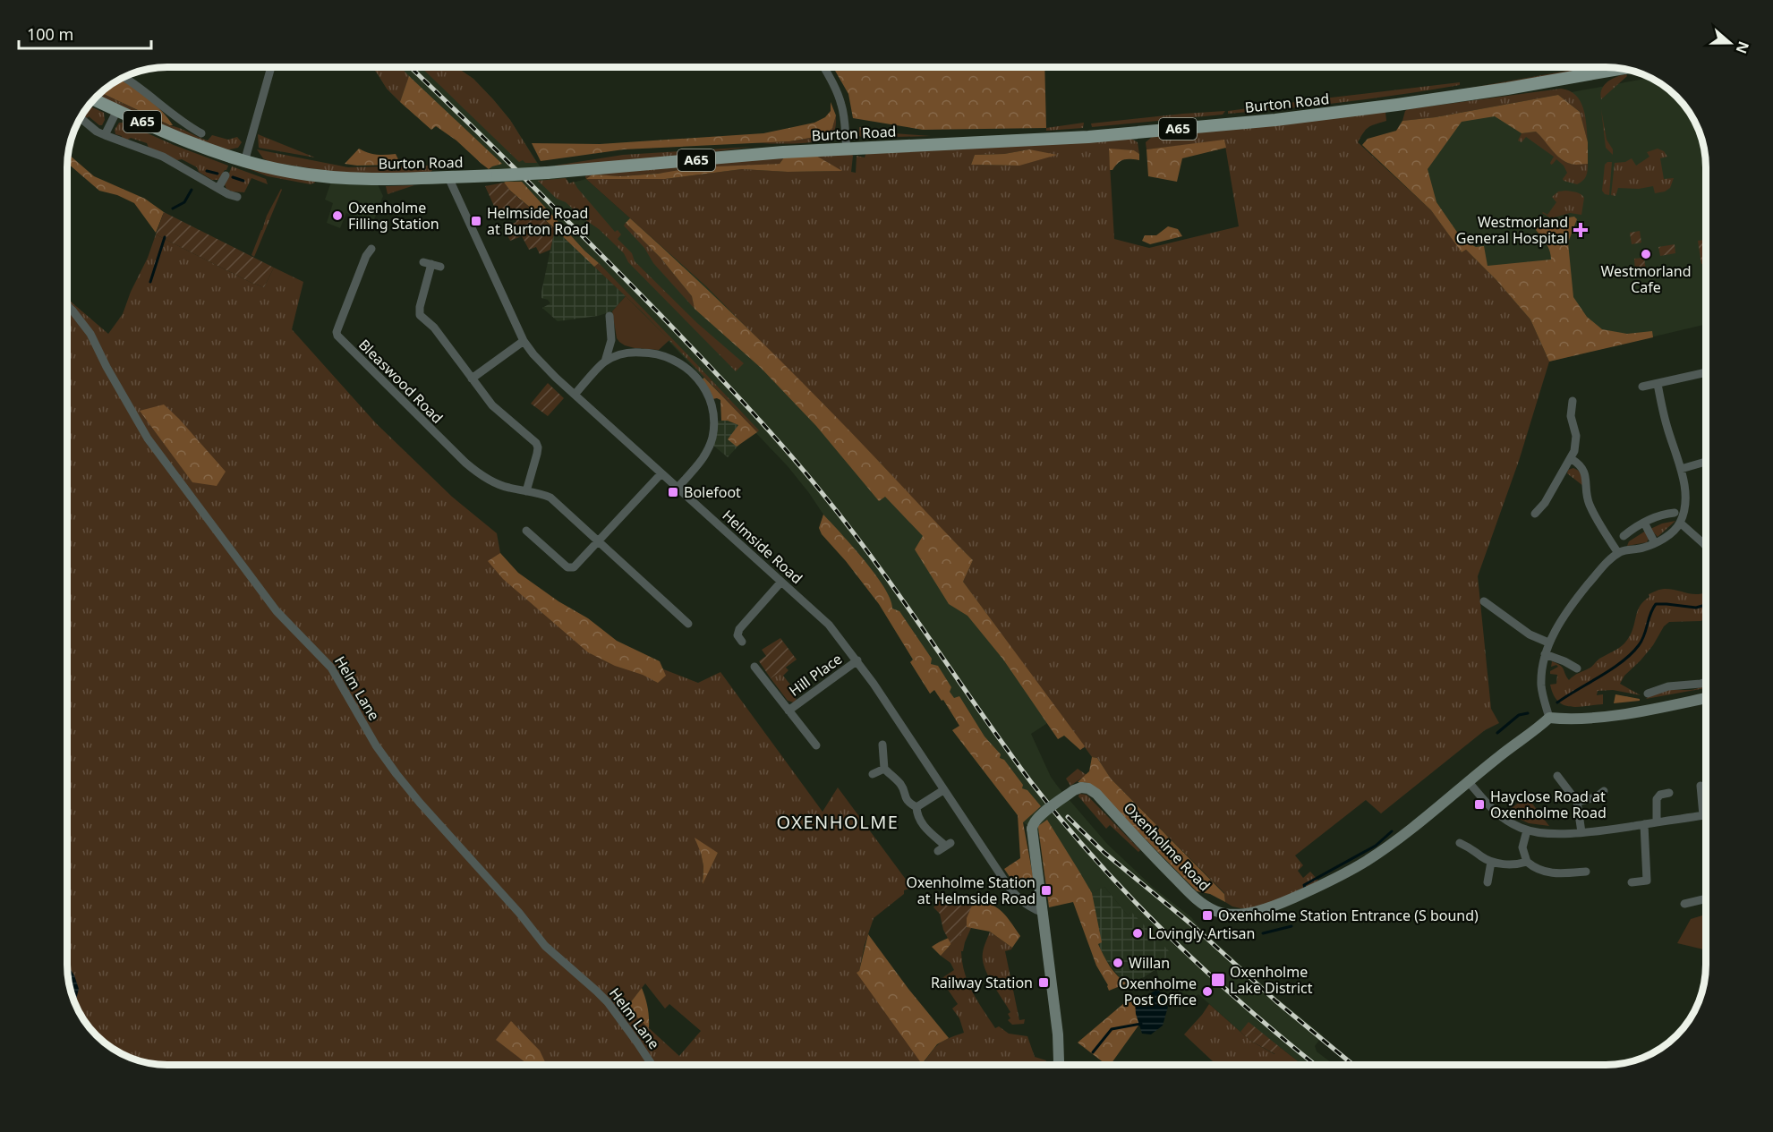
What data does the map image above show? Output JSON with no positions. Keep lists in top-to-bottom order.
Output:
{
  "streets": {
    "main road": ["Burton Road", "A65", "Oxenholme Road"],
    "street": [
      "Bleaswood Road",
      "Helmside Road",
      "Hill Place",
      "Helm Lane"
    ]
  },
  "crossings": [
    ["Burton Road", "Helmside Road"],
    ["Helmside Road", "Hill Place"],
    ["Helmside Road", "Oxenholme Road"]
  ],
  "districts": ["OXENHOLME"],
  "places": {
    "other": [
      "Oxenholme Filling Station",
      "Westmorland Cafe",
      "Lovingly Artisan",
      "Willan",
      "Oxenholme Post Office"
    ],
    "transit": [
      "Helmside Road at Burton Road",
      "Bolefoot",
      "Hayclose Road at Oxenholme Road",
      "Oxenholme Station at Helmside Road",
      "Oxenholme Station Entrance (S bound)",
      "Oxenholme Lake District",
      "Railway Station"
    ],
    "health": ["Westmorland General Hospital"]
  },
  "scale_bar": "100 m",
  "north": "right"
}
